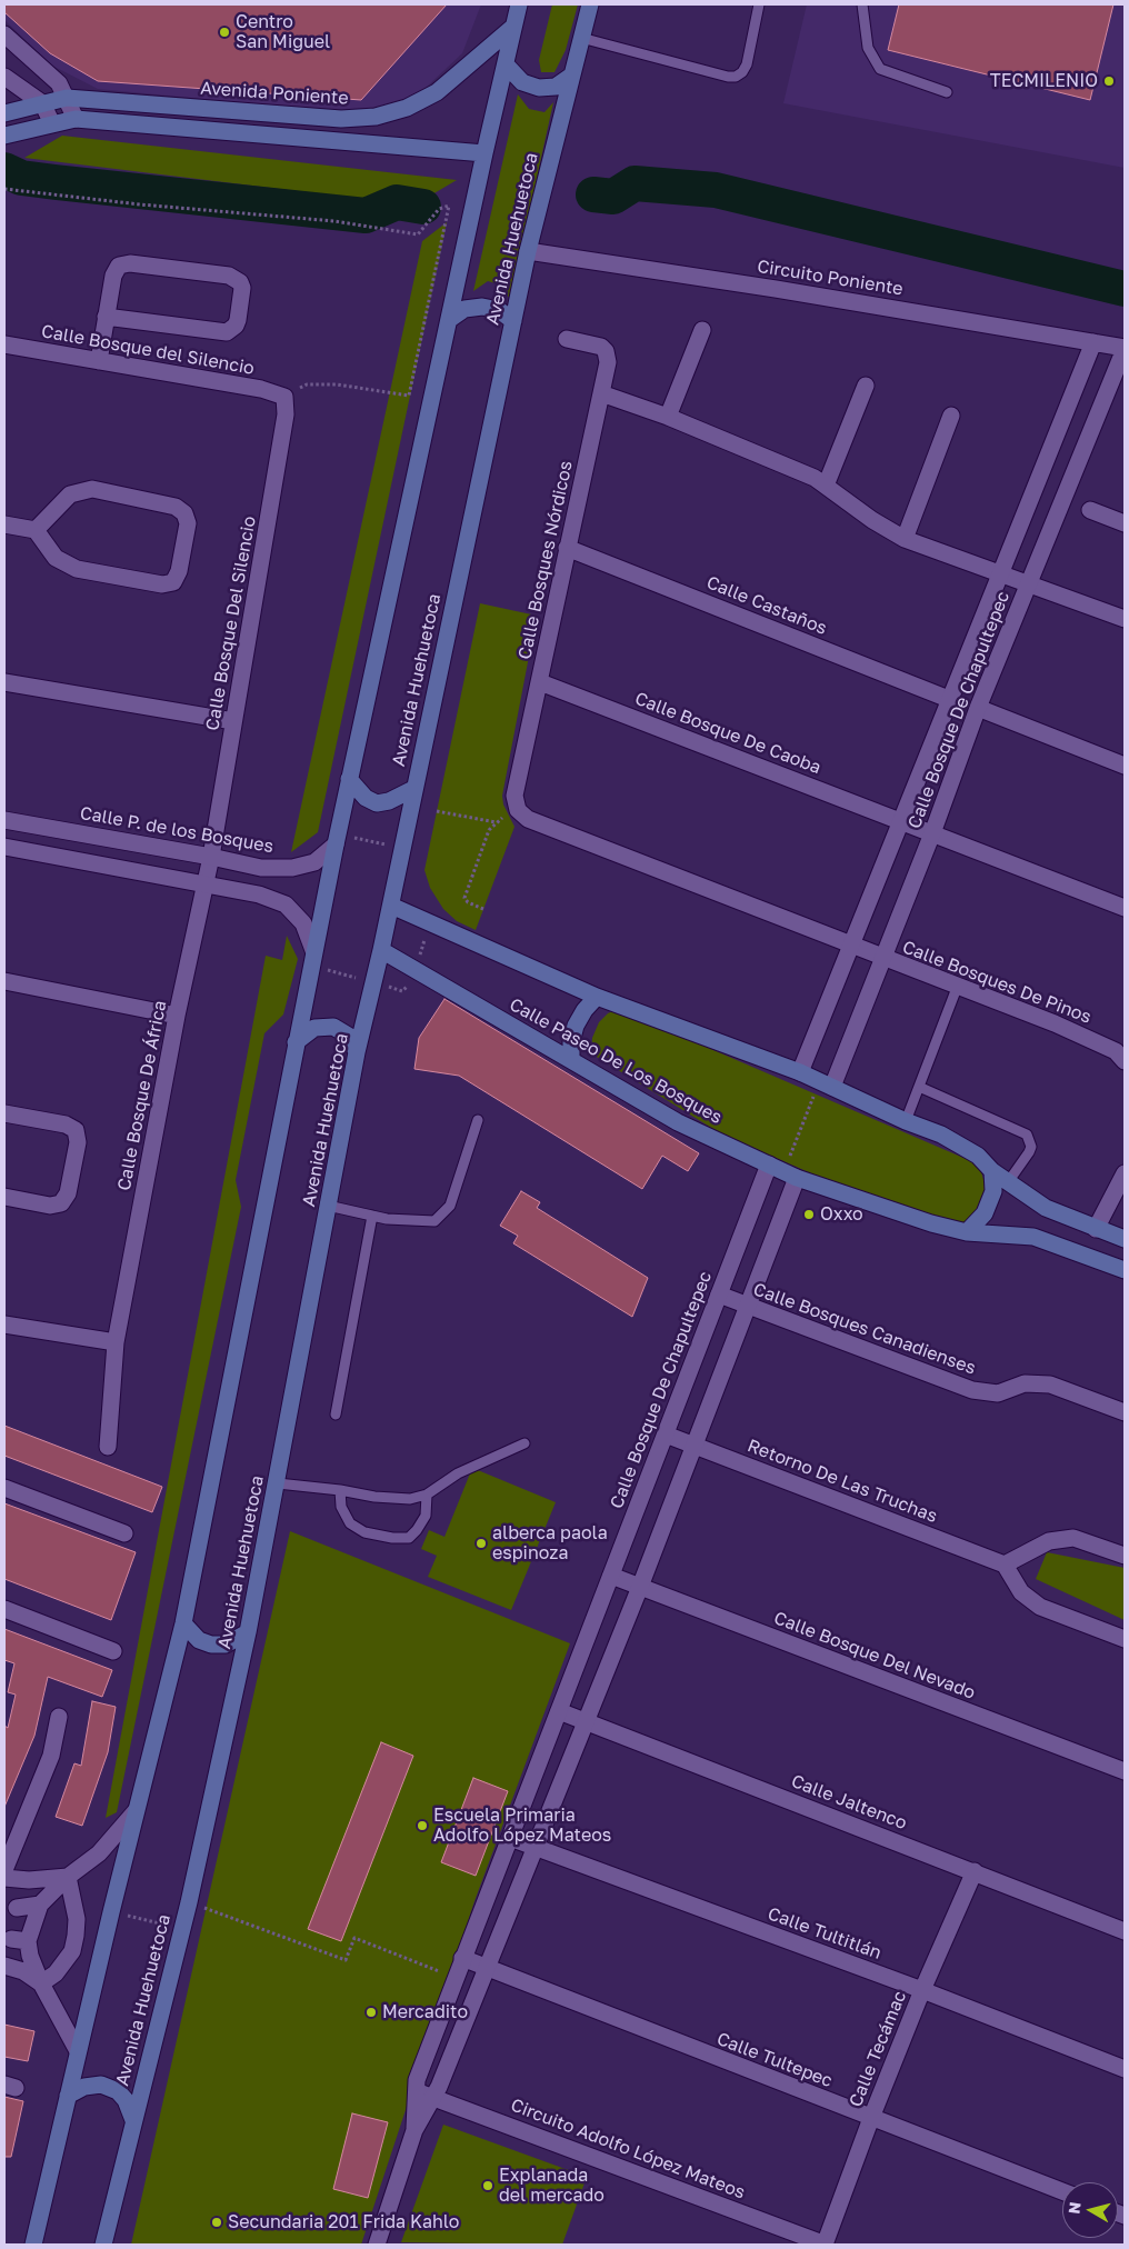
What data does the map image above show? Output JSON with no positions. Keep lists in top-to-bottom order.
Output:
{
  "streets": {
    "main road": ["Avenida Poniente", "Avenida Huehuetoca", "Calle Paseo De Los Bosques"],
    "street": [
      "Circuito Poniente",
      "Calle Bosque del Silencio",
      "Calle Bosques Nórdicos",
      "Calle Castaños",
      "Calle Bosque Del Silencio",
      "Calle Bosque De Chapultepec",
      "Calle Bosque De Caoba",
      "Calle P. de los Bosques",
      "Calle Bosques De Pinos",
      "Calle Bosque De África",
      "Calle Bosques Canadienses",
      "Retorno De Las Truchas",
      "Calle Bosque Del Nevado",
      "Calle Jaltenco",
      "Calle Tultitlán",
      "Calle Tecámac",
      "Calle Tultepec",
      "Circuito Adolfo López Mateos"
    ]
  },
  "crossings": [
    ["Avenida Huehuetoca", "Circuito Poniente"],
    ["Avenida Huehuetoca", "Calle Paseo De Los Bosques"],
    ["Circuito Poniente", "Calle Bosque De Chapultepec"],
    ["Calle Bosque del Silencio", "Calle Bosque Del Silencio"],
    ["Calle Bosques Nórdicos", "Calle Castaños"],
    ["Calle Bosques Nórdicos", "Calle Bosque De Caoba"],
    ["Calle Castaños", "Calle Bosque De Chapultepec"],
    ["Calle Bosque Del Silencio", "Calle P. de los Bosques"],
    ["Calle Bosque Del Silencio", "Calle Bosque De África"],
    ["Calle Bosque De Chapultepec", "Calle Bosque De Caoba"],
    ["Calle Bosque De Chapultepec", "Calle Bosques De Pinos"],
    ["Calle Bosque De Chapultepec", "Calle Paseo De Los Bosques"],
    ["Calle Bosque De Chapultepec", "Calle Bosques Canadienses"],
    ["Calle Bosque De Chapultepec", "Retorno De Las Truchas"],
    ["Calle Bosque De Chapultepec", "Calle Bosque Del Nevado"],
    ["Calle Bosque De Chapultepec", "Calle Jaltenco"],
    ["Calle Bosque De Chapultepec", "Calle Tultitlán"],
    ["Calle Bosque De Chapultepec", "Calle Tultepec"],
    ["Calle Bosque De Chapultepec", "Circuito Adolfo López Mateos"],
    ["Calle P. de los Bosques", "Calle Bosque De África"],
    ["Calle Jaltenco", "Calle Tecámac"],
    ["Calle Tultitlán", "Calle Tecámac"],
    ["Calle Tecámac", "Calle Tultepec"],
    ["Calle Tecámac", "Circuito Adolfo López Mateos"]
  ],
  "places": [
    "Centro San Miguel",
    "TECMILENIO",
    "Oxxo",
    "alberca paola espinoza",
    "Escuela Primaria Adolfo López Mateos",
    "Mercadito",
    "Explanada del mercado",
    "Secundaria 201 Frida Kahlo"
  ],
  "north": "left"
}
